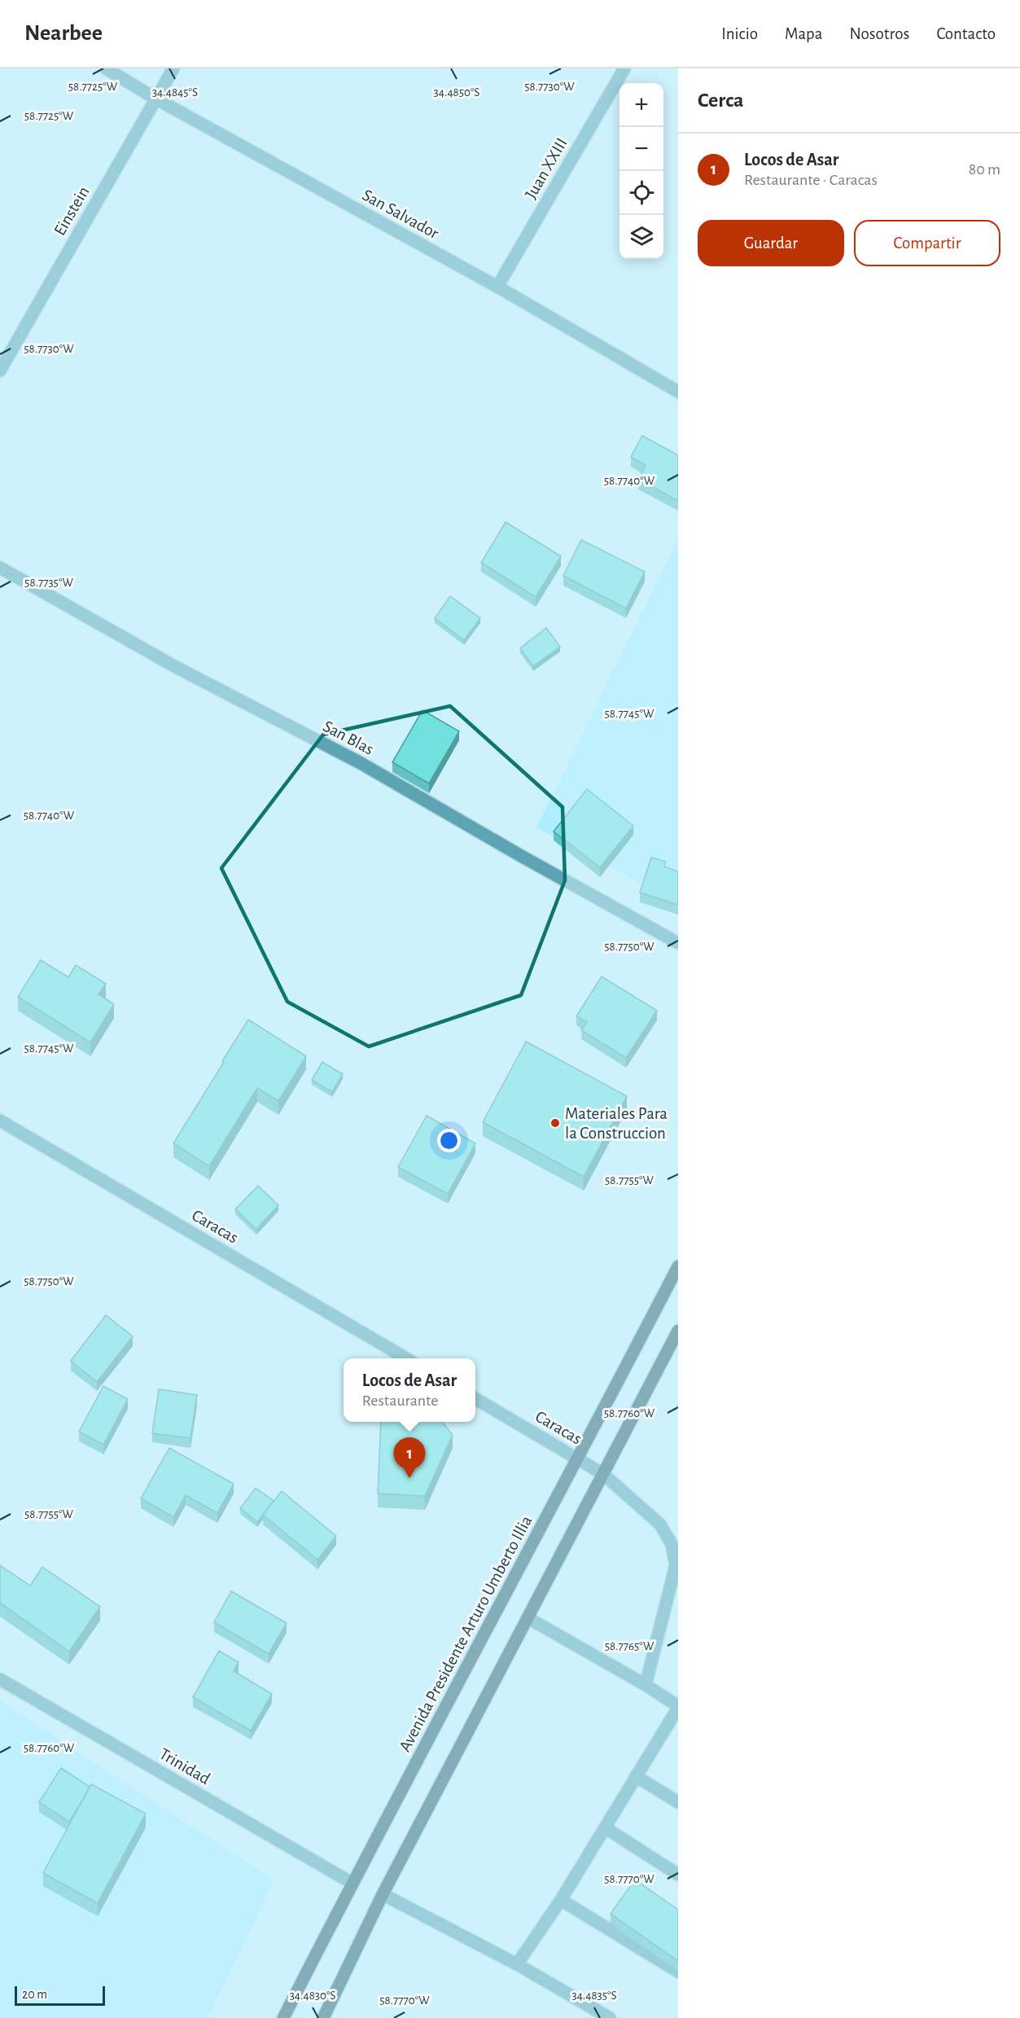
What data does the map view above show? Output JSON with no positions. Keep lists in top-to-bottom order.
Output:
{
  "streets": {
    "main road": ["Avenida Presidente Arturo Umberto Illia"],
    "street": [
      "Juan XXIII",
      "Einstein",
      "San Salvador",
      "San Blas",
      "Caracas",
      "Trinidad"
    ]
  },
  "crossings": [
    ["Juan XXIII", "San Salvador"],
    ["Einstein", "San Salvador"],
    ["Caracas", "Avenida Presidente Arturo Umberto Illia"],
    ["Avenida Presidente Arturo Umberto Illia", "Trinidad"]
  ],
  "places": ["Materiales Para la Construccion"],
  "scale_bar": "20 m",
  "page": {
    "header": "Nearbee",
    "nav": [
      "Inicio",
      "Mapa",
      "Nosotros",
      "Contacto"
    ],
    "heading": "Cerca",
    "map_buttons": ["+", "−"],
    "list": [
      {
        "mark": "1",
        "name": "Locos de Asar",
        "note": "Restaurante · Caracas",
        "value": "80 m"
      }
    ],
    "buttons": ["Guardar", "Compartir"],
    "popup": ["Locos de Asar", "Restaurante"],
    "pins": "1",
    "scale": "20 m"
  },
  "coordinates": [
    "58.7730°W",
    "58.7725°W",
    "34.4845°S",
    "34.4850°S",
    "58.7740°W",
    "58.7735°W",
    "58.7745°W",
    "58.7750°W",
    "58.7755°W",
    "58.7760°W",
    "58.7765°W",
    "58.7770°W",
    "34.4830°S",
    "34.4835°S"
  ]
}
